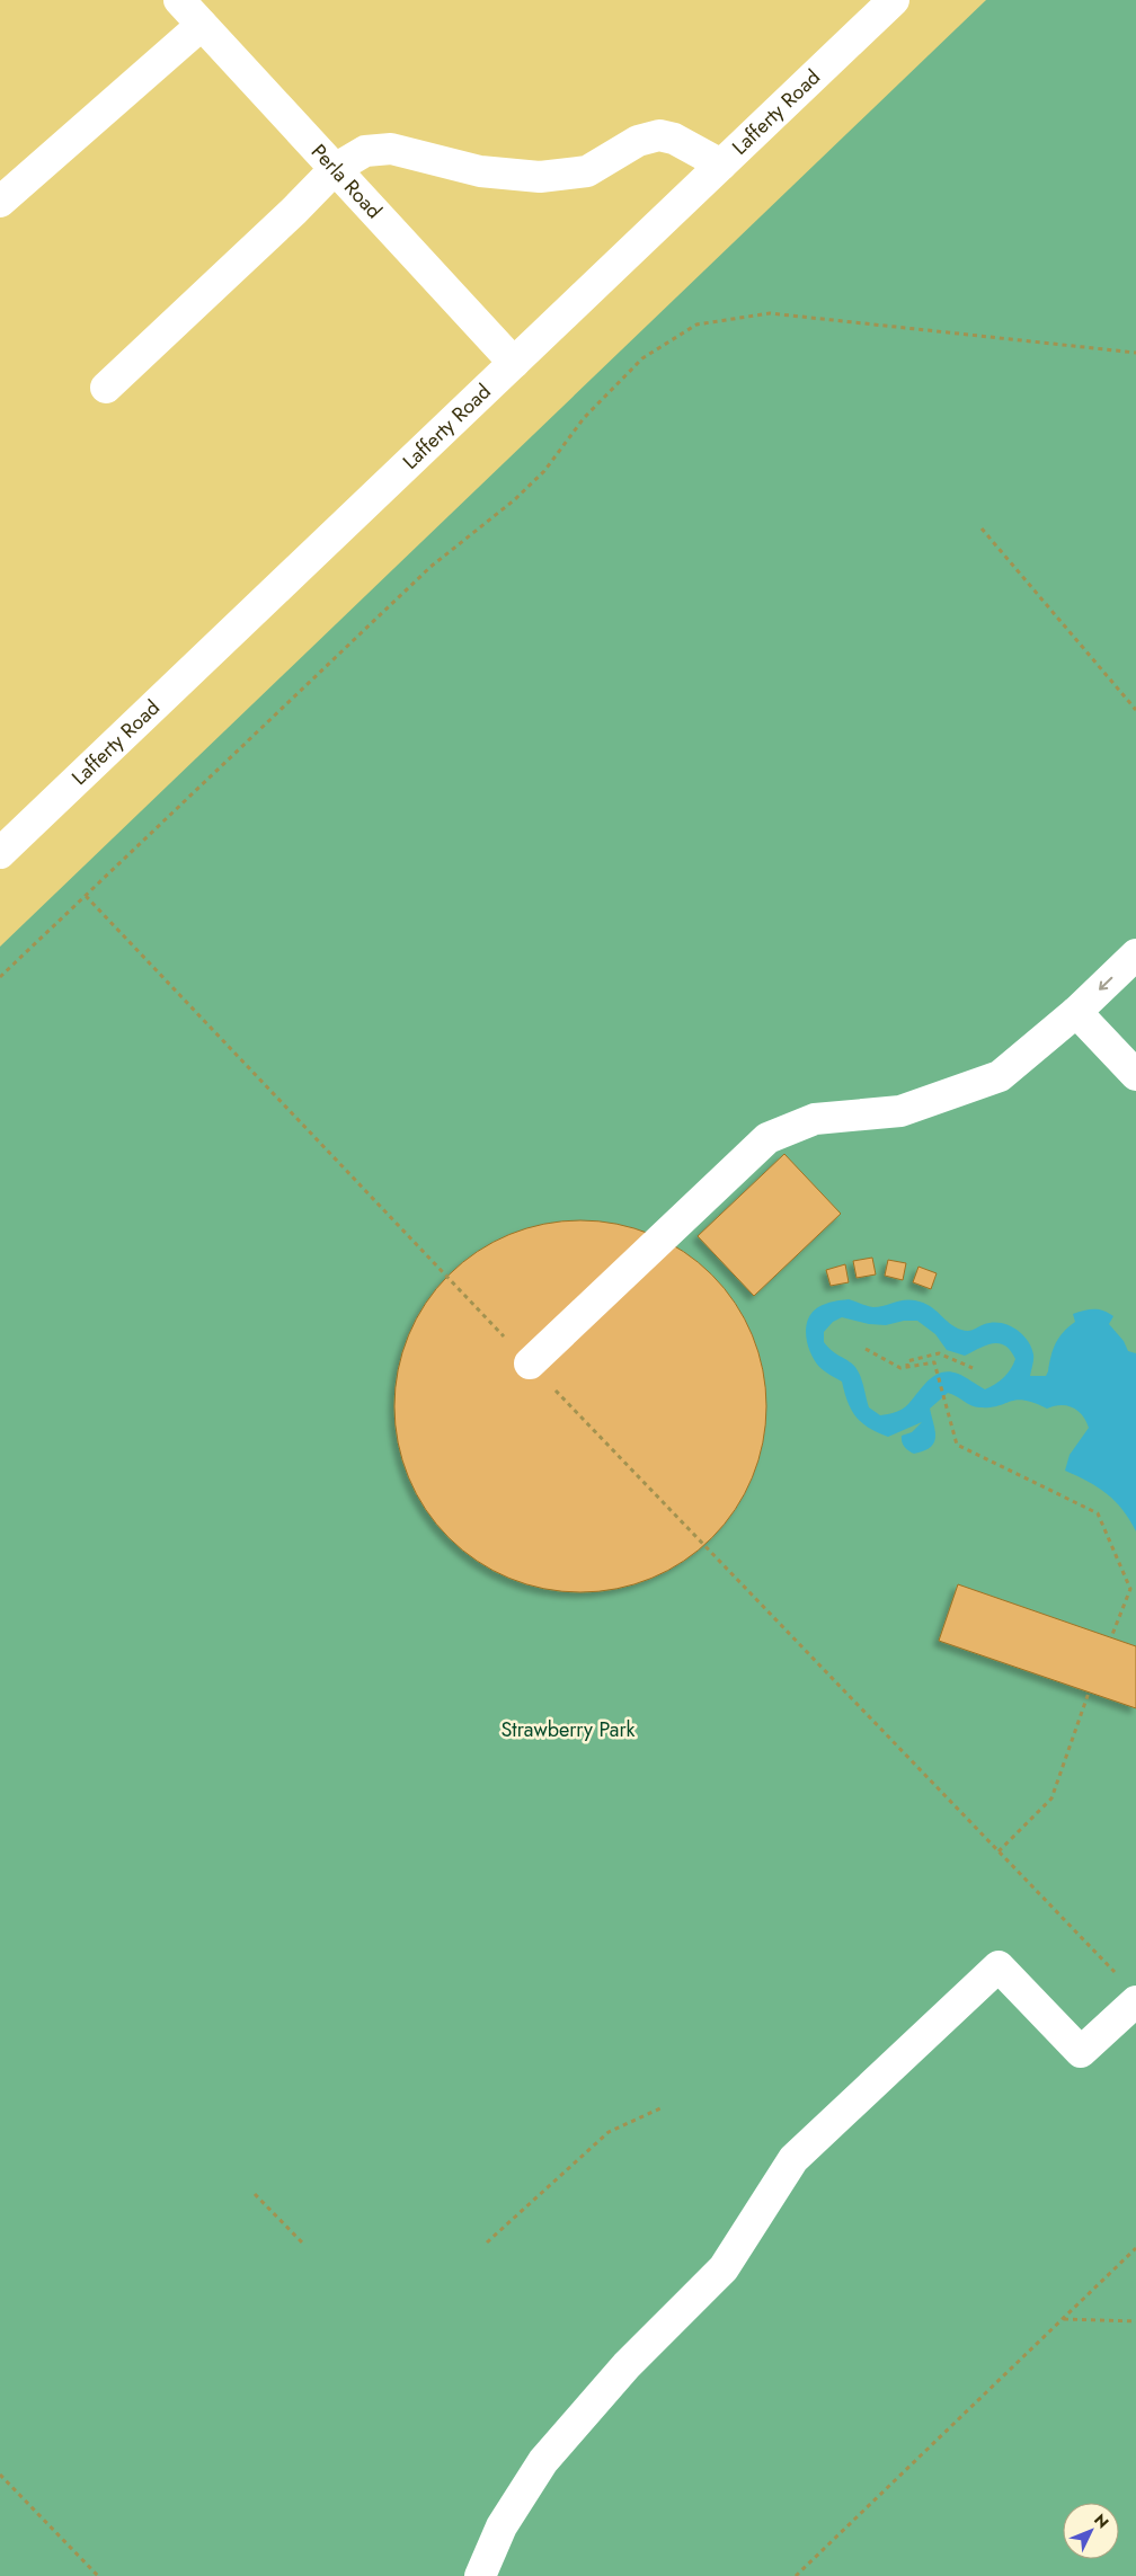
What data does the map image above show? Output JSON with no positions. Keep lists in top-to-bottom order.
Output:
{
  "streets": {
    "street": ["Lafferty Road", "Perla Road"]
  },
  "crossings": [
    ["Lafferty Road", "Perla Road"]
  ],
  "parks": ["Strawberry Park"],
  "north": "top right"
}
